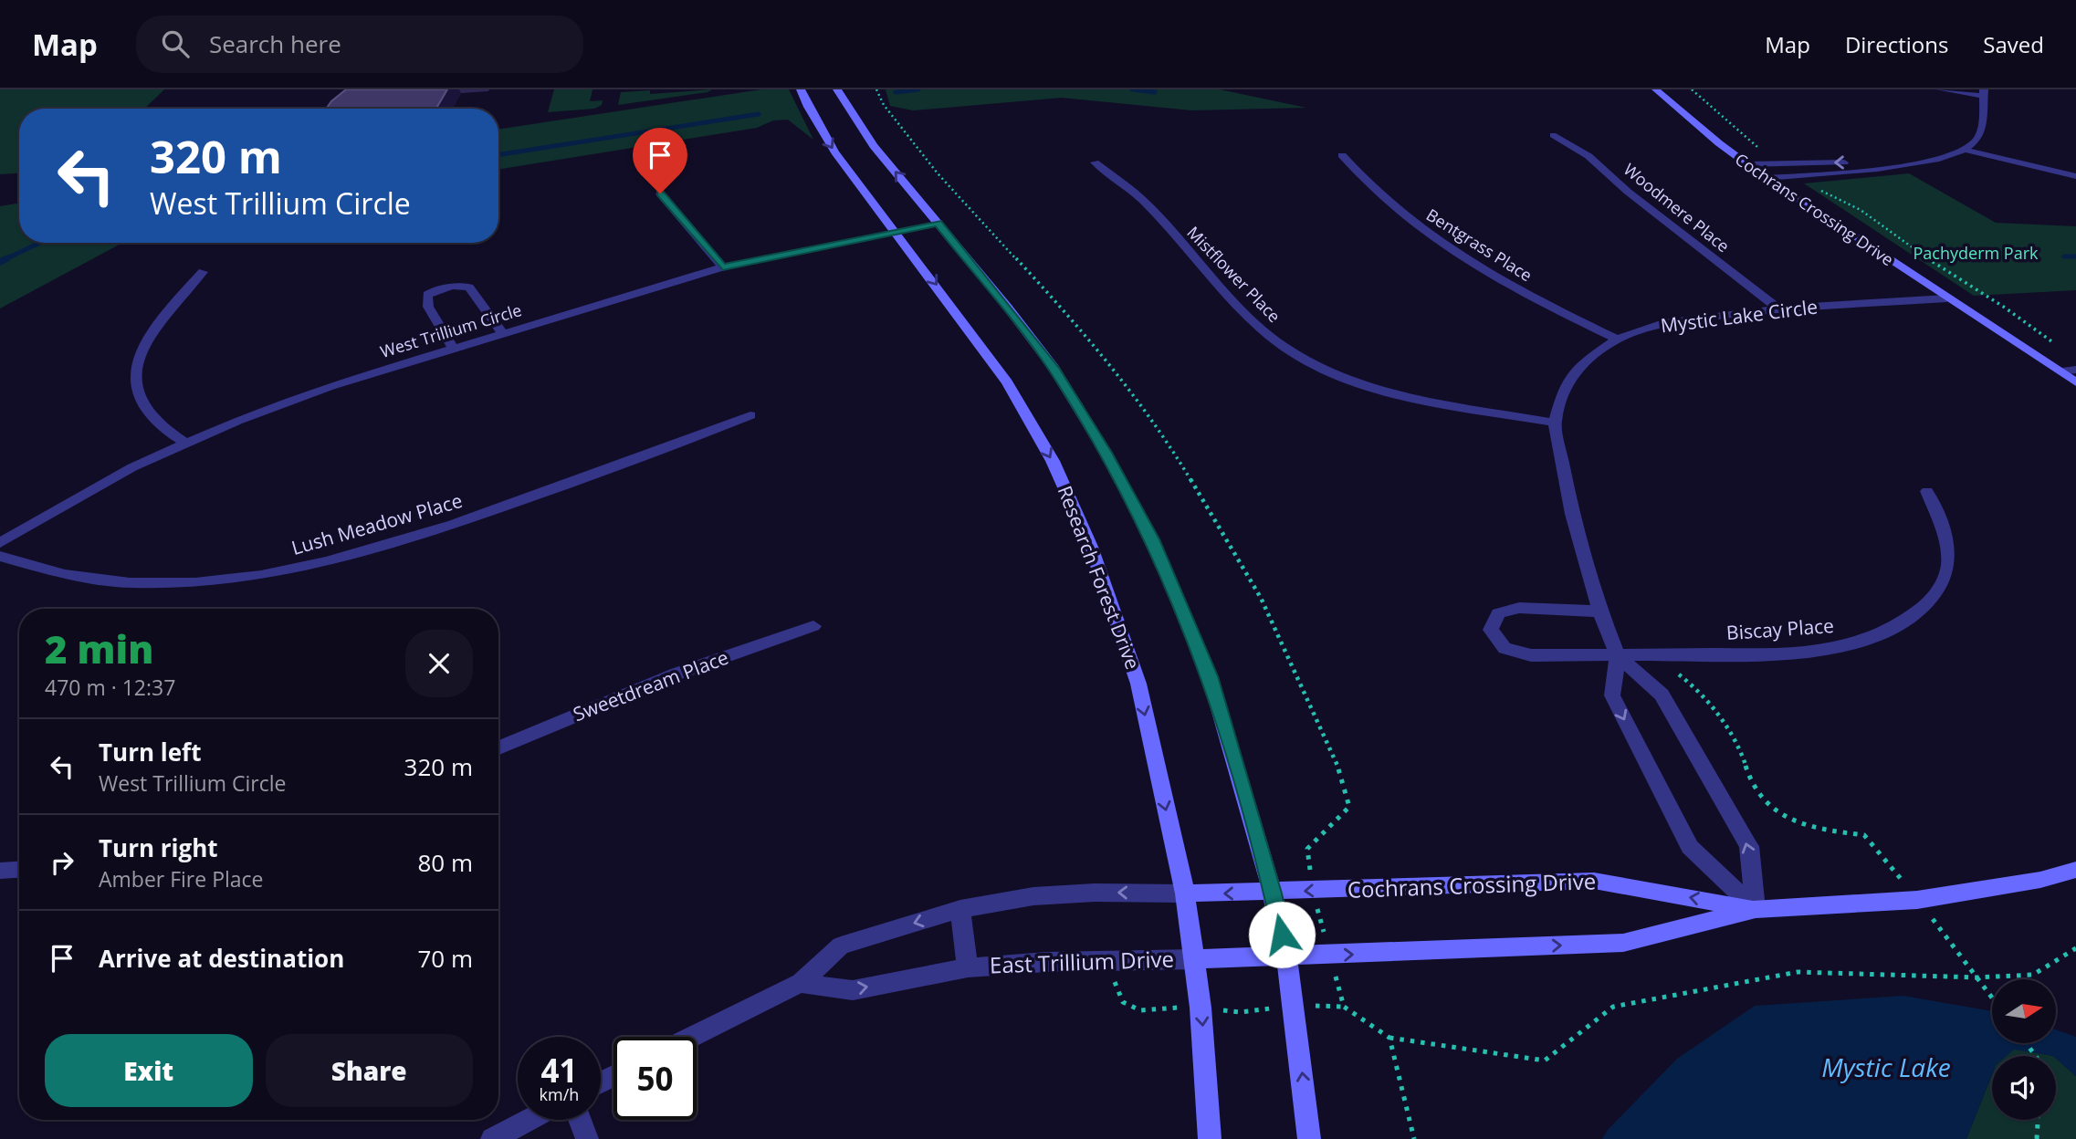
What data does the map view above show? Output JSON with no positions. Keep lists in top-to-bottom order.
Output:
{
  "streets": {
    "main road": ["Cochrans Crossing Drive", "Research Forest Drive"],
    "street": [
      "Woodmere Place",
      "Bentgrass Place",
      "Mistflower Place",
      "Mystic Lake Circle",
      "West Trillium Circle",
      "Lush Meadow Place",
      "Biscay Place",
      "Sweetdream Place",
      "East Trillium Drive"
    ]
  },
  "crossings": [
    ["Woodmere Place", "Mystic Lake Circle"],
    ["Cochrans Crossing Drive", "Mystic Lake Circle"],
    ["Cochrans Crossing Drive", "Research Forest Drive"],
    ["Cochrans Crossing Drive", "East Trillium Drive"],
    ["Bentgrass Place", "Mystic Lake Circle"],
    ["Mistflower Place", "Mystic Lake Circle"],
    ["Mystic Lake Circle", "Biscay Place"],
    ["West Trillium Circle", "Research Forest Drive"],
    ["Research Forest Drive", "East Trillium Drive"]
  ],
  "water": ["Mystic Lake"],
  "parks": ["Pachyderm Park"],
  "north": "right",
  "page": {
    "header": "Map",
    "search": "Search here",
    "nav": ["Map", "Directions", "Saved"],
    "turn": ["320 m", "West Trillium Circle"],
    "heading": ["2 min", "470 m · 12:37"],
    "list": [
      {
        "name": "Turn left",
        "note": "West Trillium Circle",
        "value": "320 m"
      },
      {
        "name": "Turn right",
        "note": "Amber Fire Place",
        "value": "80 m"
      },
      {
        "name": "Arrive at destination",
        "value": "70 m"
      }
    ],
    "buttons": ["Exit", "Share"],
    "speed": "41 km/h",
    "limit": "50"
  }
}
